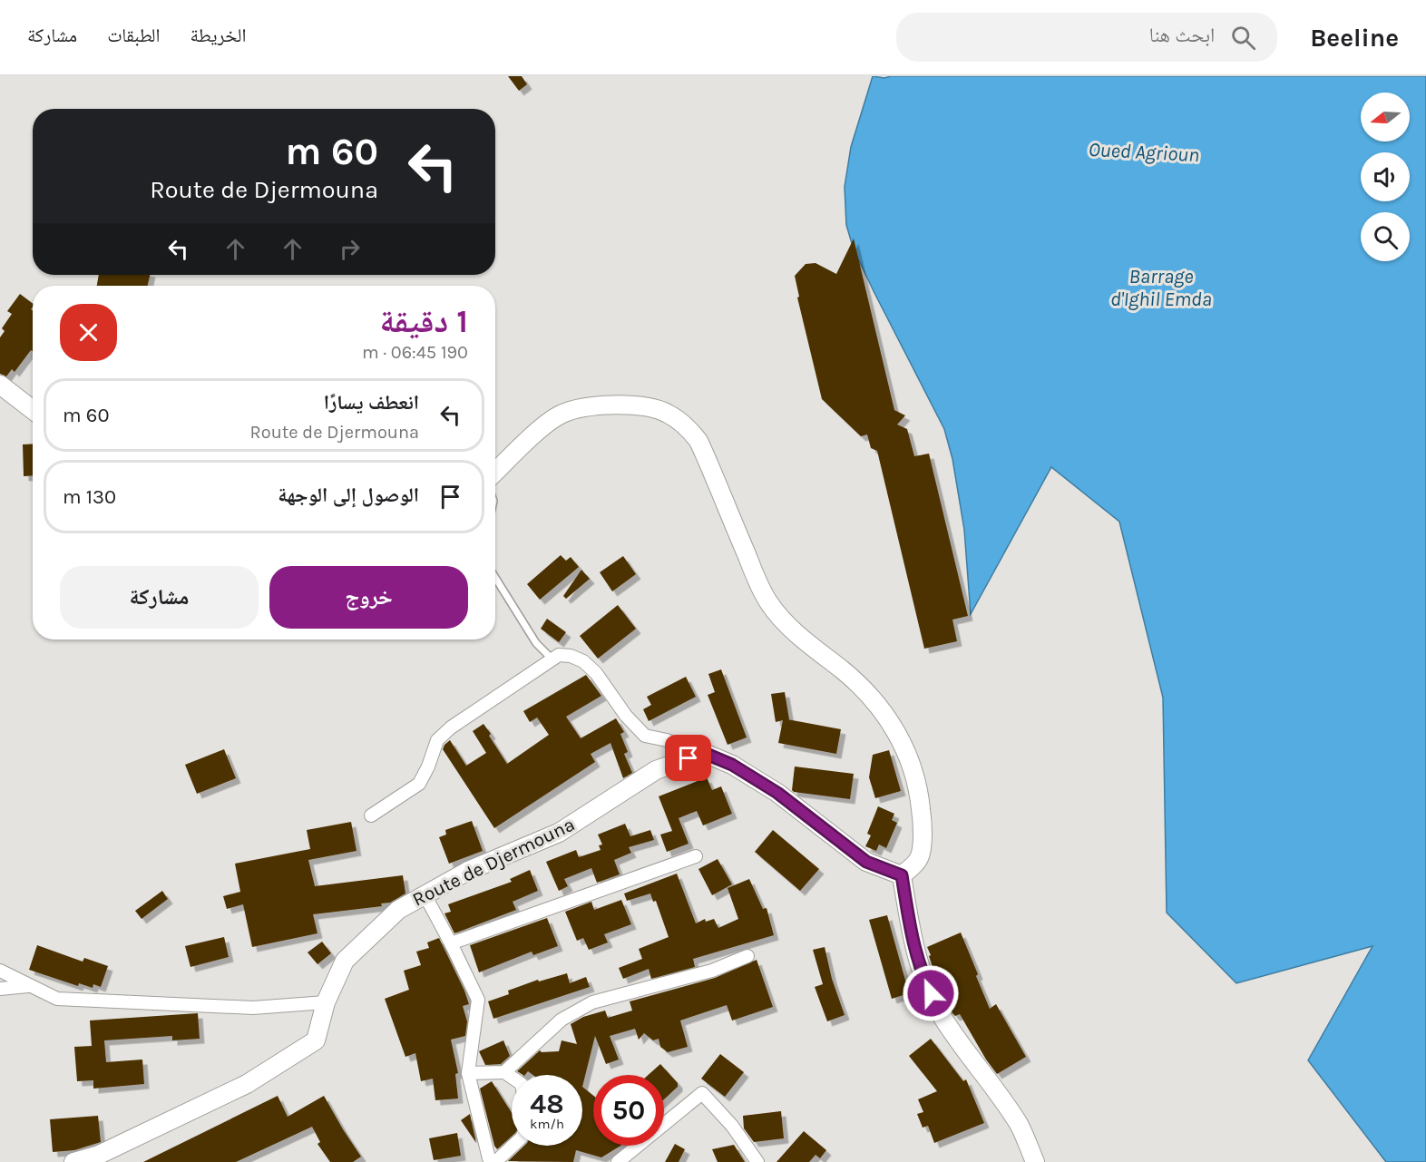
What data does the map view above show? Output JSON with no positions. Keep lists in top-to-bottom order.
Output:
{
  "streets": {
    "main road": ["Route de Djermouna"]
  },
  "water": ["Oued Agrioun", "Barrage d'Ighil Emda"],
  "north": "left",
  "page": {
    "header": "Beeline",
    "search": "ابحث هنا",
    "nav": ["الخريطة", "الطبقات", "مشاركة"],
    "turn": ["60 m", "Route de Djermouna"],
    "heading": ["1 دقيقة", "190 m · 06:45"],
    "list": [
      {
        "name": "انعطف يسارًا",
        "note": "Route de Djermouna",
        "value": "60 m"
      },
      {
        "name": "الوصول إلى الوجهة",
        "value": "130 m"
      }
    ],
    "buttons": ["خروج", "مشاركة"],
    "speed": "48 km/h",
    "limit": "50"
  }
}
